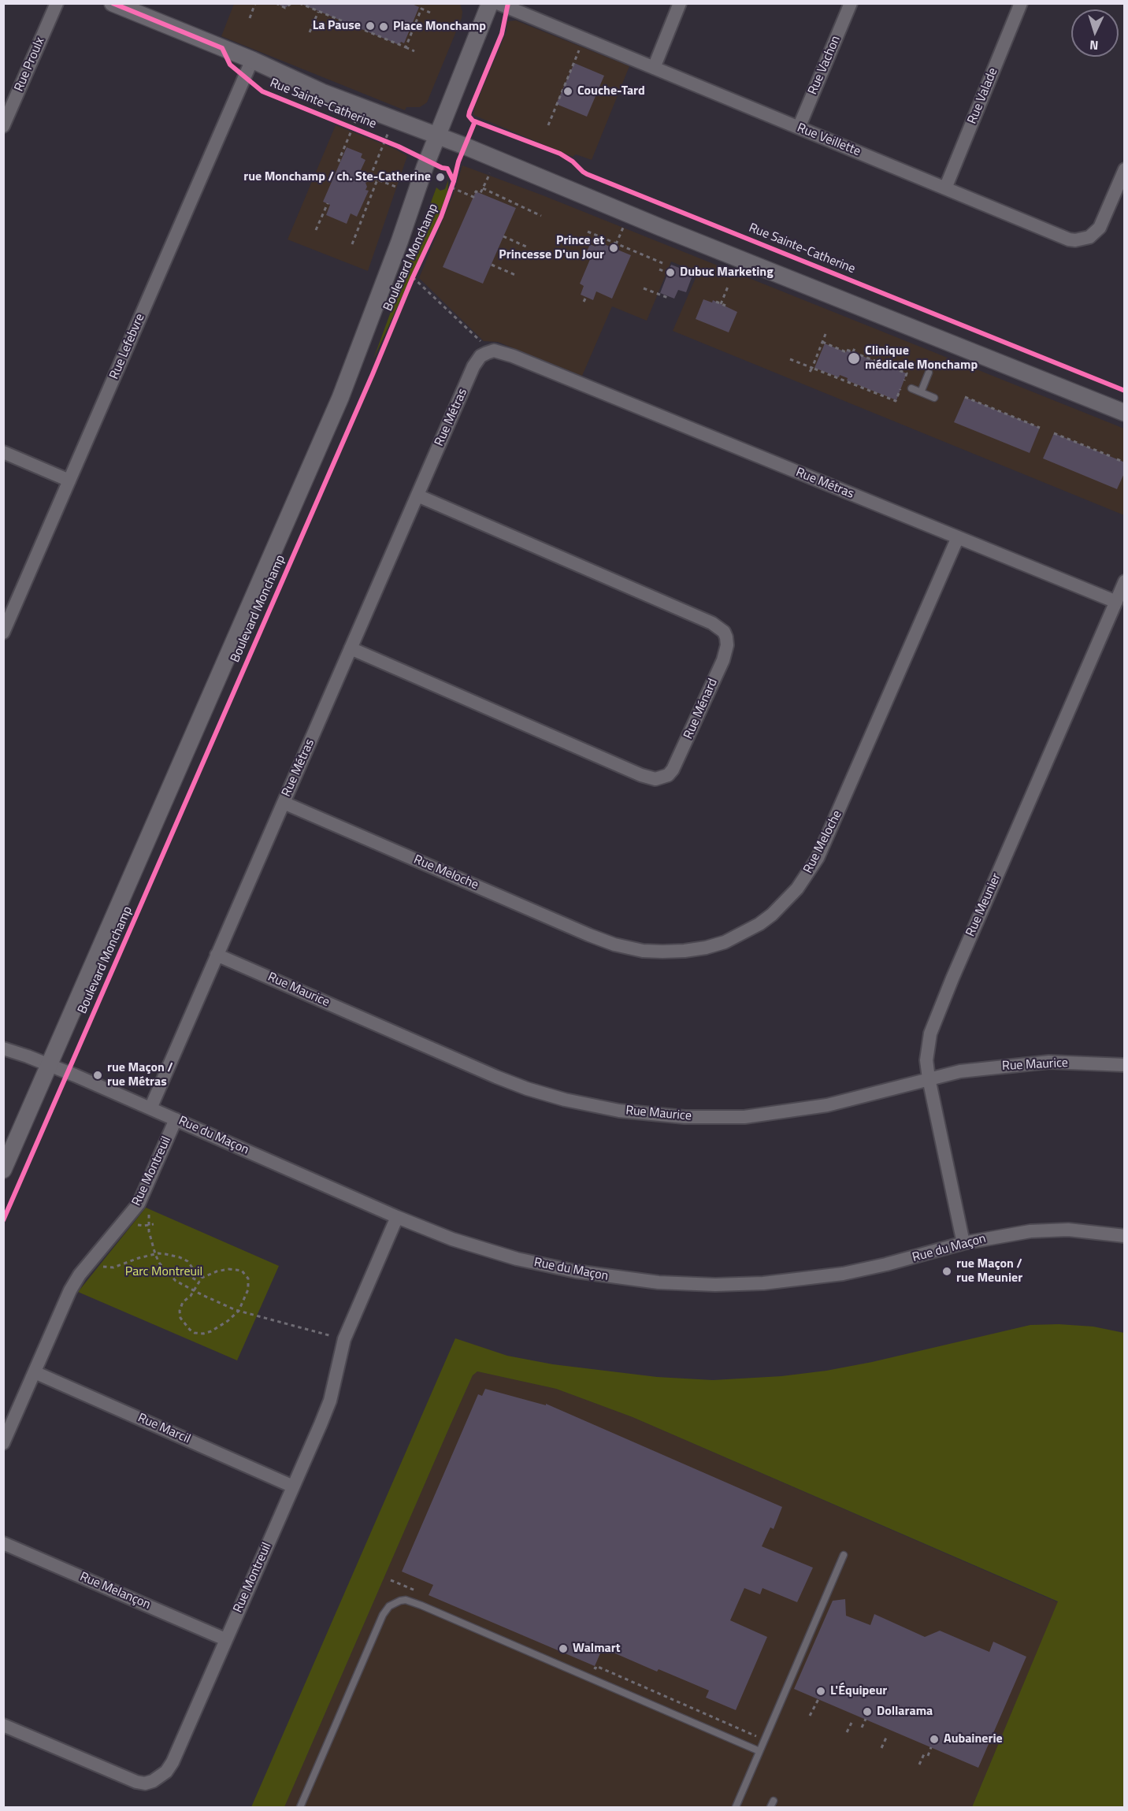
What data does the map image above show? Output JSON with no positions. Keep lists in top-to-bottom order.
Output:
{
  "streets": {
    "street": [
      "Rue Proulx",
      "Rue Vachon",
      "Rue Valade",
      "Rue Sainte-Catherine",
      "Rue Veillette",
      "Boulevard Monchamp",
      "Rue Lefebvre",
      "Rue Métras",
      "Rue Ménard",
      "Rue Meloche",
      "Rue Meunier",
      "Rue Maurice",
      "Rue du Maçon",
      "Rue Montreuil",
      "Rue Marcil",
      "Rue Melançon"
    ]
  },
  "crossings": [
    ["Rue Vachon", "Rue Veillette"],
    ["Rue Valade", "Rue Veillette"],
    ["Rue Sainte-Catherine", "Boulevard Monchamp"],
    ["Rue Sainte-Catherine", "Rue Lefebvre"],
    ["Boulevard Monchamp", "Rue du Maçon"],
    ["Rue Métras", "Rue Ménard"],
    ["Rue Métras", "Rue Meloche"],
    ["Rue Métras", "Rue Meunier"],
    ["Rue Métras", "Rue Maurice"],
    ["Rue Métras", "Rue du Maçon"],
    ["Rue Meunier", "Rue Maurice"],
    ["Rue Meunier", "Rue du Maçon"],
    ["Rue du Maçon", "Rue Montreuil"],
    ["Rue Montreuil", "Rue Marcil"],
    ["Rue Montreuil", "Rue Melançon"]
  ],
  "parks": ["Parc Montreuil"],
  "places": [
    "La Pause",
    "Place Monchamp",
    "Couche-Tard",
    "rue Monchamp / ch. Ste-Catherine",
    "Prince et Princesse D'un Jour",
    "Dubuc Marketing",
    "Clinique médicale Monchamp",
    "rue Maçon / rue Métras",
    "rue Maçon / rue Meunier",
    "Walmart",
    "L'Équipeur",
    "Dollarama",
    "Aubainerie"
  ],
  "north": "bottom"
}
